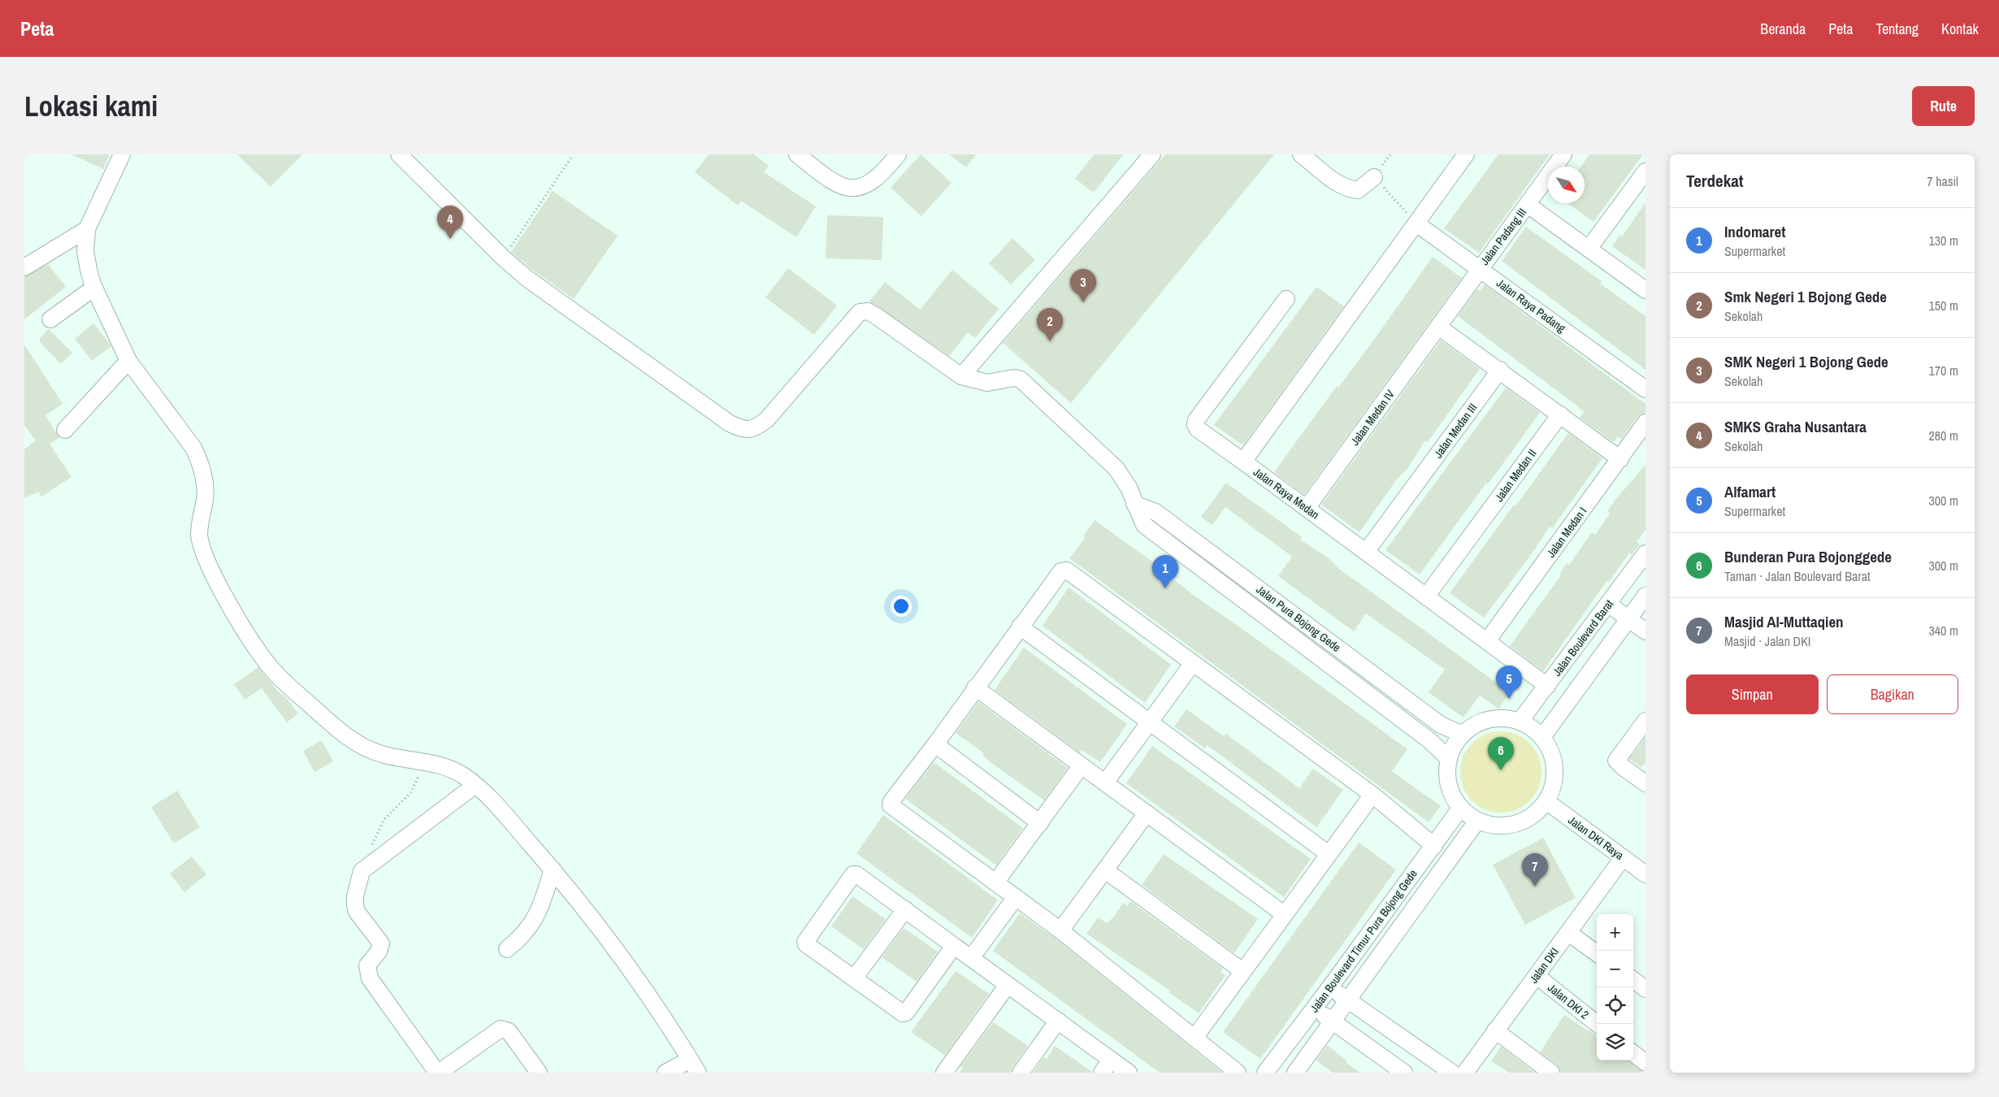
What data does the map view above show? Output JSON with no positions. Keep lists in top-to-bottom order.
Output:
{
  "streets": {
    "street": [
      "Jalan Padang III",
      "Jalan Raya Padang",
      "Jalan Medan IV",
      "Jalan Medan III",
      "Jalan Medan II",
      "Jalan Raya Medan",
      "Jalan Medan I",
      "Jalan Pura Bojong Gede",
      "Jalan Boulevard Barat",
      "Jalan DKI Raya",
      "Jalan Boulevard Timur Pura Bojong Gede",
      "Jalan DKI",
      "Jalan DKI 2"
    ]
  },
  "crossings": [
    ["Jalan Padang III", "Jalan Raya Padang"],
    ["Jalan Padang III", "Jalan Medan IV"],
    ["Jalan Raya Padang", "Jalan Medan IV"],
    ["Jalan Raya Padang", "Jalan Raya Medan"],
    ["Jalan Medan IV", "Jalan Raya Medan"],
    ["Jalan Medan III", "Jalan Raya Medan"],
    ["Jalan Medan II", "Jalan Raya Medan"],
    ["Jalan Raya Medan", "Jalan Medan I"],
    ["Jalan Raya Medan", "Jalan Boulevard Barat"],
    ["Jalan Pura Bojong Gede", "Jalan Boulevard Barat"],
    ["Jalan Pura Bojong Gede", "Jalan DKI Raya"],
    ["Jalan Pura Bojong Gede", "Jalan Boulevard Timur Pura Bojong Gede"],
    ["Jalan Boulevard Barat", "Jalan DKI Raya"],
    ["Jalan Boulevard Barat", "Jalan Boulevard Timur Pura Bojong Gede"],
    ["Jalan DKI Raya", "Jalan Boulevard Timur Pura Bojong Gede"],
    ["Jalan DKI Raya", "Jalan DKI"],
    ["Jalan DKI", "Jalan DKI 2"]
  ],
  "north": "bottom right",
  "page": {
    "header": "Peta",
    "nav": [
      "Beranda",
      "Peta",
      "Tentang",
      "Kontak"
    ],
    "buttons": [
      "Rute",
      ["Simpan", "Bagikan"]
    ],
    "title": "Lokasi kami",
    "heading": ["Terdekat", "7 hasil"],
    "pins": [
      "4",
      "3",
      "2",
      "1",
      "5",
      "6",
      "7"
    ],
    "list": [
      {
        "mark": "1",
        "name": "Indomaret",
        "note": "Supermarket",
        "value": "130 m"
      },
      {
        "mark": "2",
        "name": "Smk Negeri 1 Bojong Gede",
        "note": "Sekolah",
        "value": "150 m"
      },
      {
        "mark": "3",
        "name": "SMK Negeri 1 Bojong Gede",
        "note": "Sekolah",
        "value": "170 m"
      },
      {
        "mark": "4",
        "name": "SMKS Graha Nusantara",
        "note": "Sekolah",
        "value": "280 m"
      },
      {
        "mark": "5",
        "name": "Alfamart",
        "note": "Supermarket",
        "value": "300 m"
      },
      {
        "mark": "6",
        "name": "Bunderan Pura Bojonggede",
        "note": "Taman · Jalan Boulevard Barat",
        "value": "300 m"
      },
      {
        "mark": "7",
        "name": "Masjid Al-Muttaqien",
        "note": "Masjid · Jalan DKI",
        "value": "340 m"
      }
    ],
    "map_buttons": ["+", "−"]
  }
}
